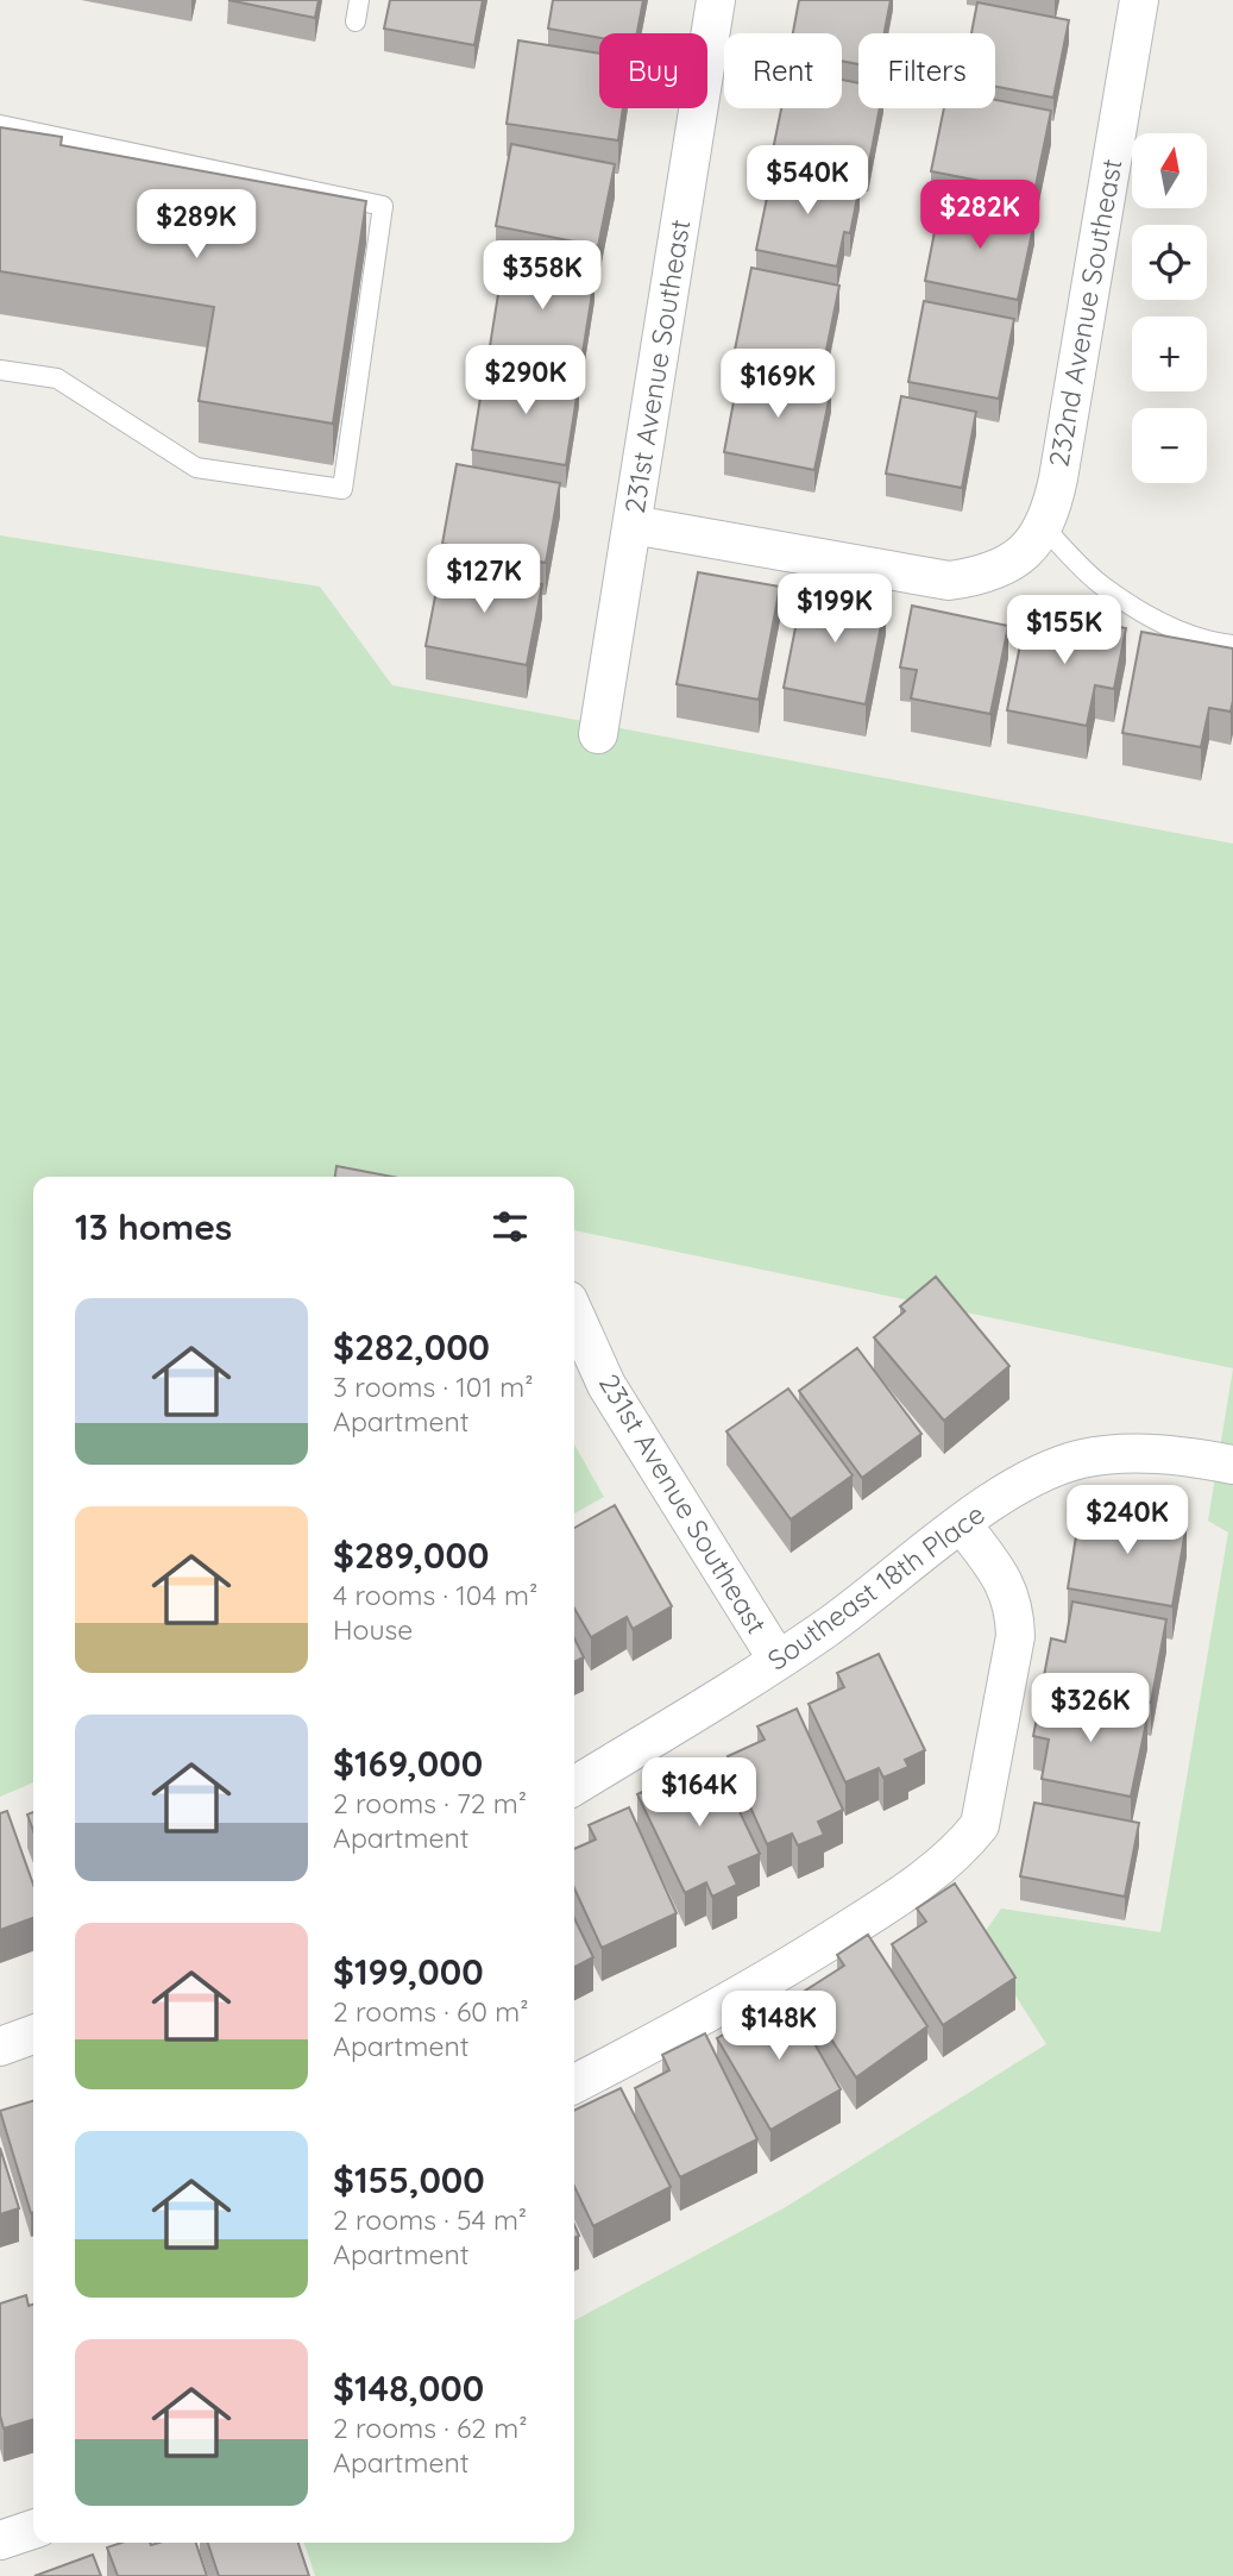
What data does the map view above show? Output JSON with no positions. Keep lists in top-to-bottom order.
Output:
{
  "streets": {
    "street": ["232nd Avenue Southeast", "231st Avenue Southeast", "Southeast 18th Place"]
  },
  "crossings": [
    ["232nd Avenue Southeast", "231st Avenue Southeast"],
    ["231st Avenue Southeast", "Southeast 18th Place"]
  ],
  "north": "top",
  "page": {
    "chip": ["Buy", "Rent", "Filters"],
    "map_buttons": ["+", "−"],
    "price": [
      "$540K",
      "$282K",
      "$289K",
      "$358K",
      "$290K",
      "$169K",
      "$127K",
      "$199K",
      "$155K",
      "$240K",
      "$326K",
      "$164K",
      "$148K"
    ],
    "heading": "13 homes",
    "list": [
      {
        "name": "$282,000",
        "note": "3 rooms · 101 m² · Apartment"
      },
      {
        "name": "$289,000",
        "note": "4 rooms · 104 m² · House"
      },
      {
        "name": "$169,000",
        "note": "2 rooms · 72 m² · Apartment"
      },
      {
        "name": "$199,000",
        "note": "2 rooms · 60 m² · Apartment"
      },
      {
        "name": "$155,000",
        "note": "2 rooms · 54 m² · Apartment"
      },
      {
        "name": "$148,000",
        "note": "2 rooms · 62 m² · Apartment"
      }
    ]
  }
}
